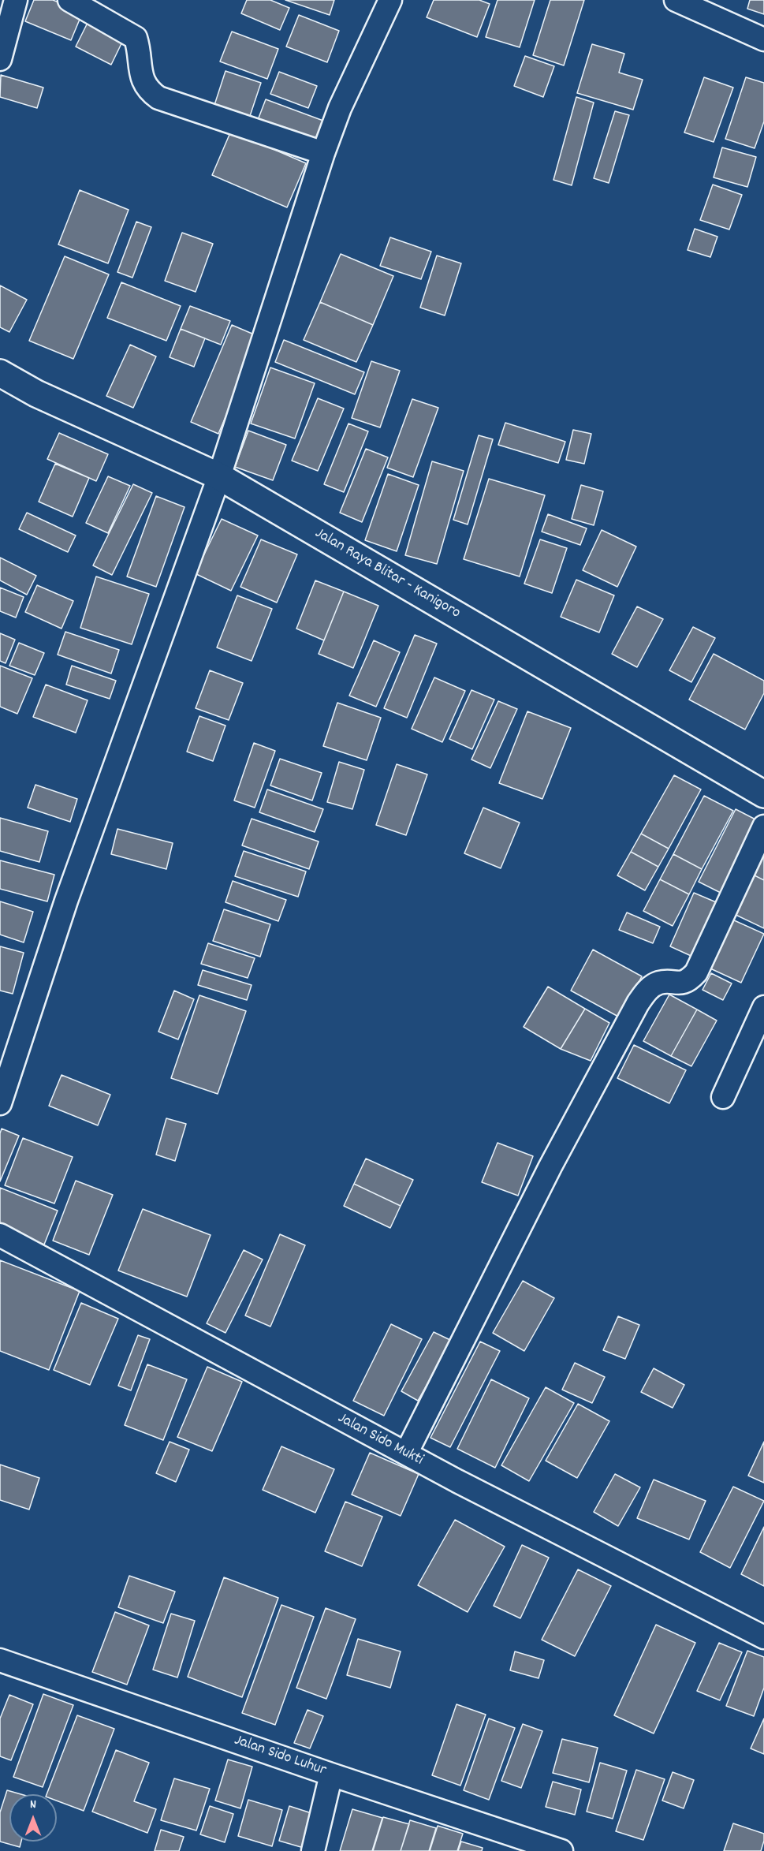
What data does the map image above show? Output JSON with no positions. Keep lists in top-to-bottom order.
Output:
{
  "streets": {
    "main road": ["Jalan Raya Blitar - Kanigoro"],
    "street": ["Jalan Sido Mukti", "Jalan Sido Luhur"]
  },
  "north": "top"
}
